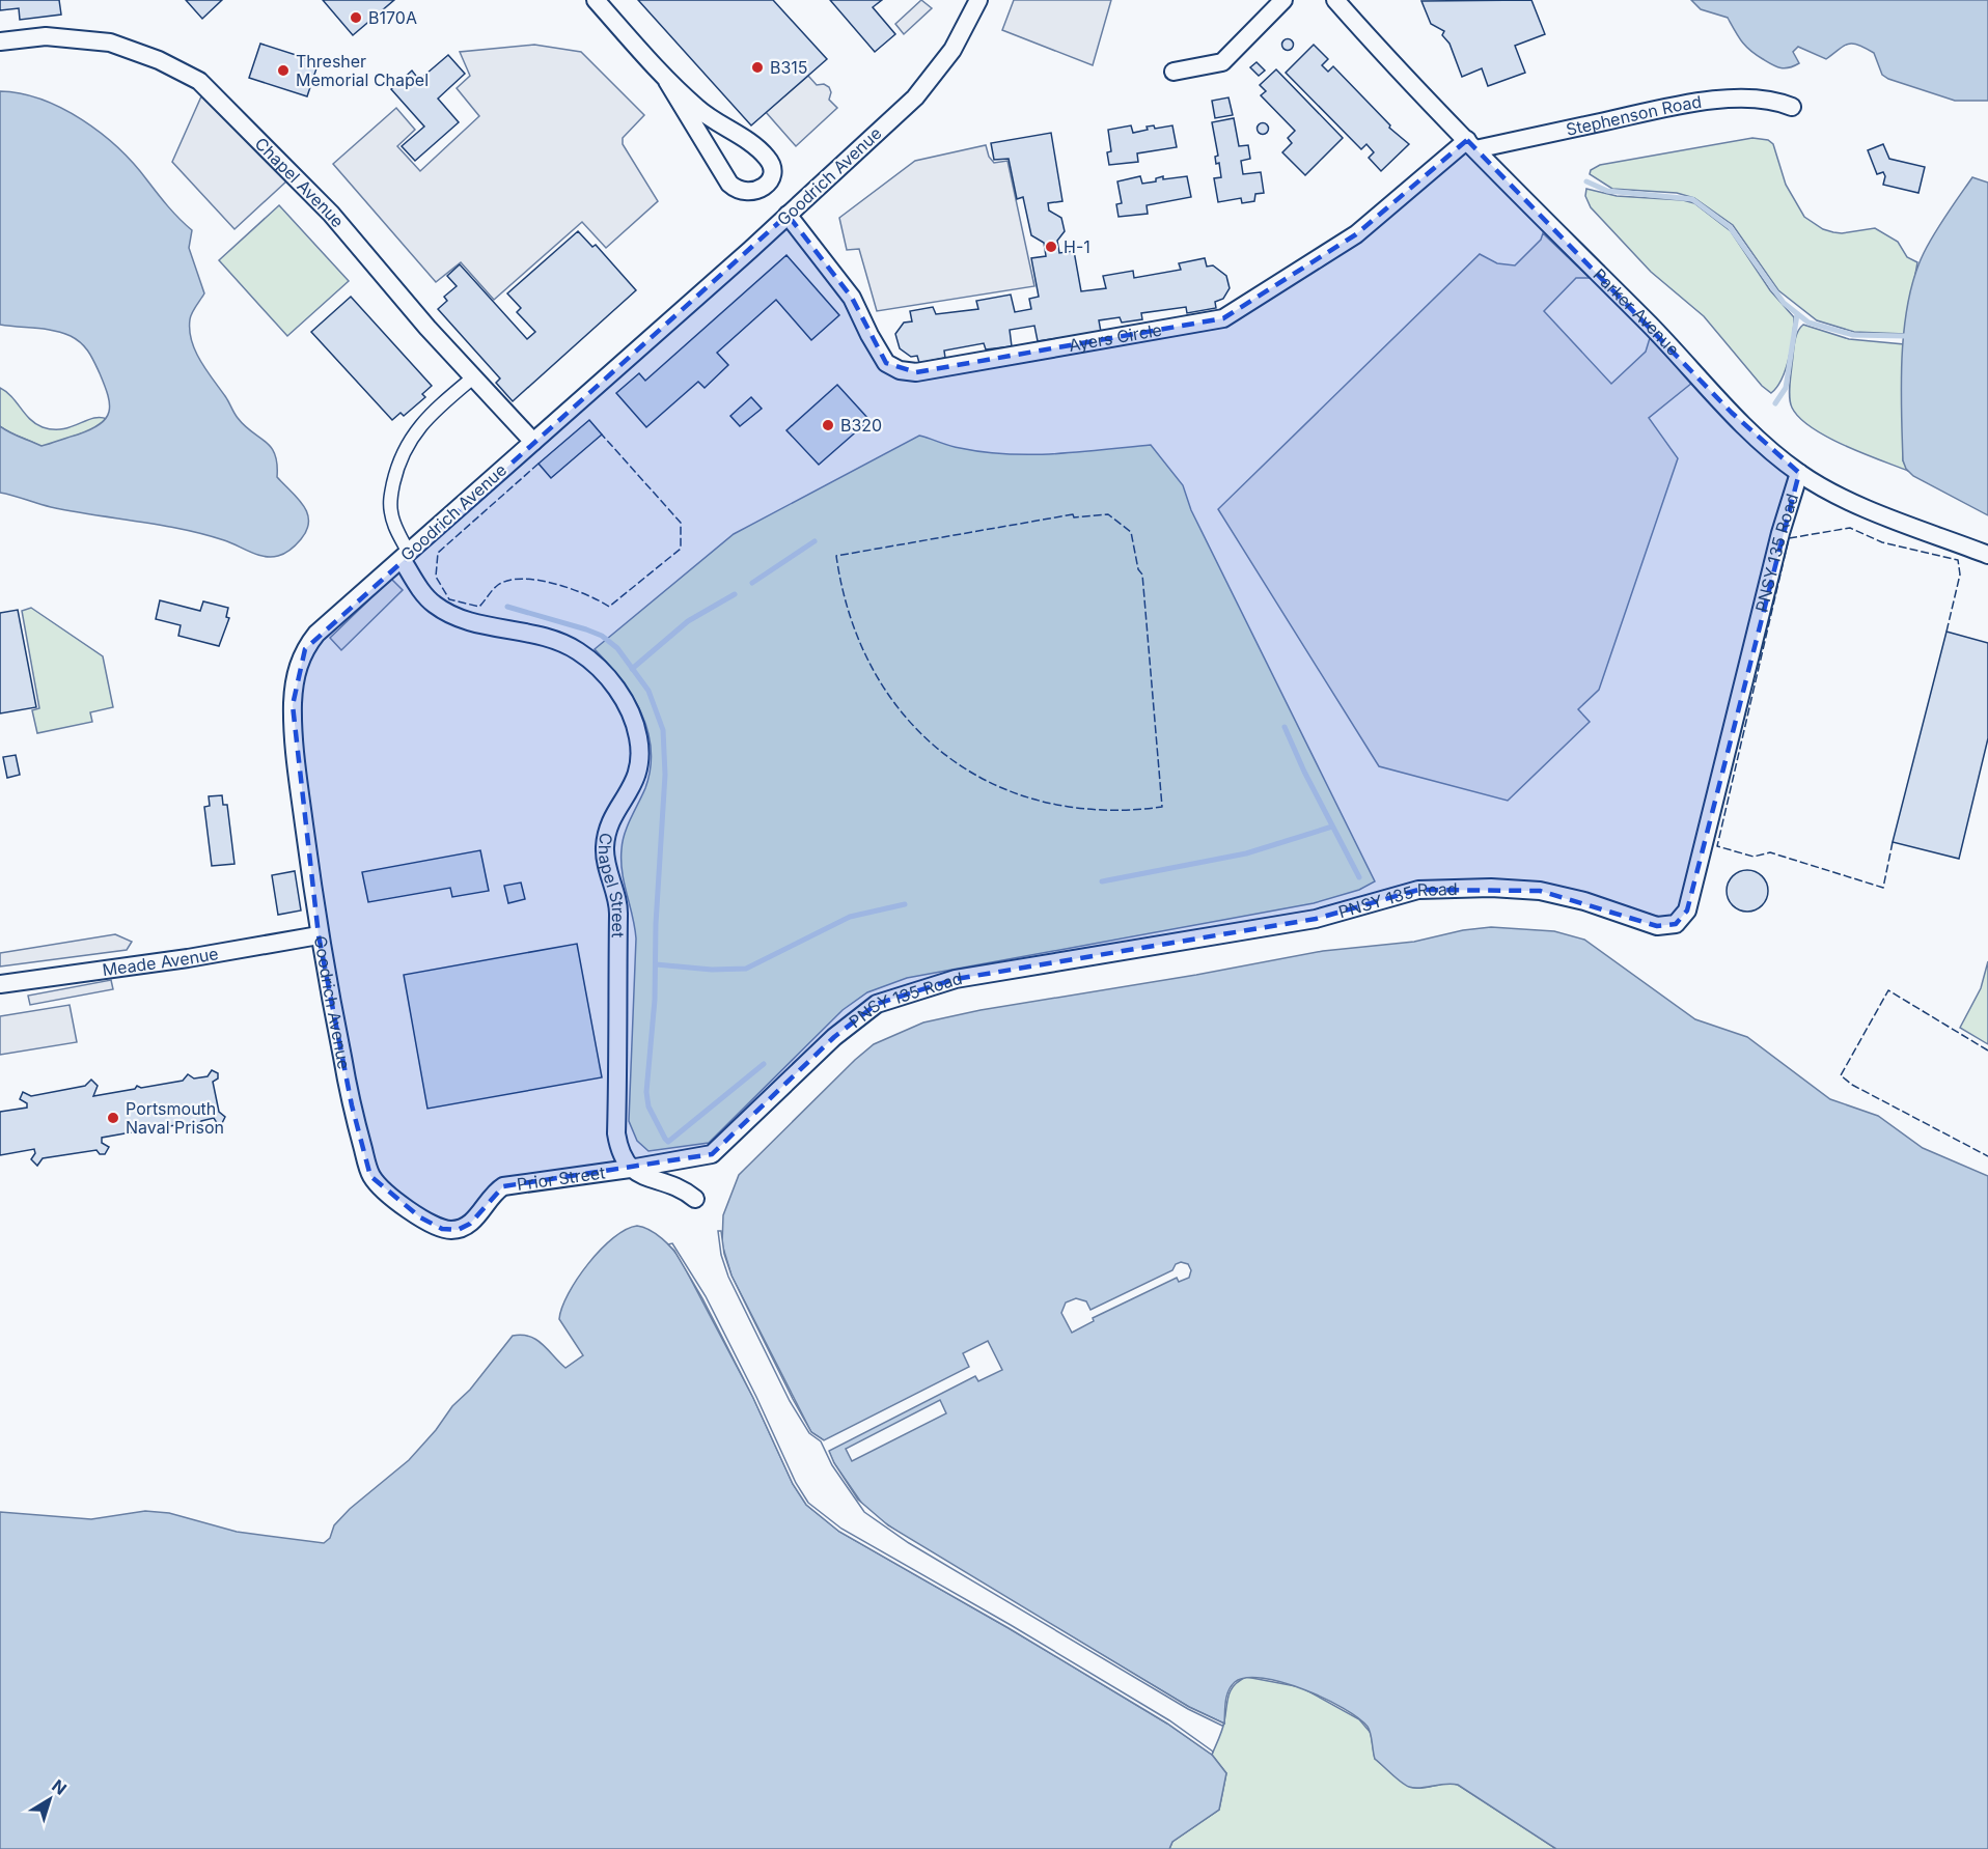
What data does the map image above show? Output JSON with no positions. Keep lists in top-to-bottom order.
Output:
{
  "streets": {
    "street": [
      "Stephenson Road",
      "Goodrich Avenue",
      "Chapel Avenue",
      "Parker Avenue",
      "Ayers Circle",
      "PNSY 135 Road",
      "Chapel Street",
      "Meade Avenue",
      "Prior Street"
    ]
  },
  "crossings": [
    ["Stephenson Road", "Parker Avenue"],
    ["Stephenson Road", "Ayers Circle"],
    ["Goodrich Avenue", "Chapel Avenue"],
    ["Goodrich Avenue", "Ayers Circle"],
    ["Goodrich Avenue", "Chapel Street"],
    ["Goodrich Avenue", "Meade Avenue"],
    ["Goodrich Avenue", "Prior Street"],
    ["Parker Avenue", "Ayers Circle"],
    ["Parker Avenue", "PNSY 135 Road"],
    ["PNSY 135 Road", "Prior Street"],
    ["Chapel Street", "Prior Street"]
  ],
  "places": [
    "B170A",
    "B315",
    "Thresher Memorial Chapel",
    "H-1",
    "B320",
    "Portsmouth Naval Prison"
  ],
  "north": "top right"
}
